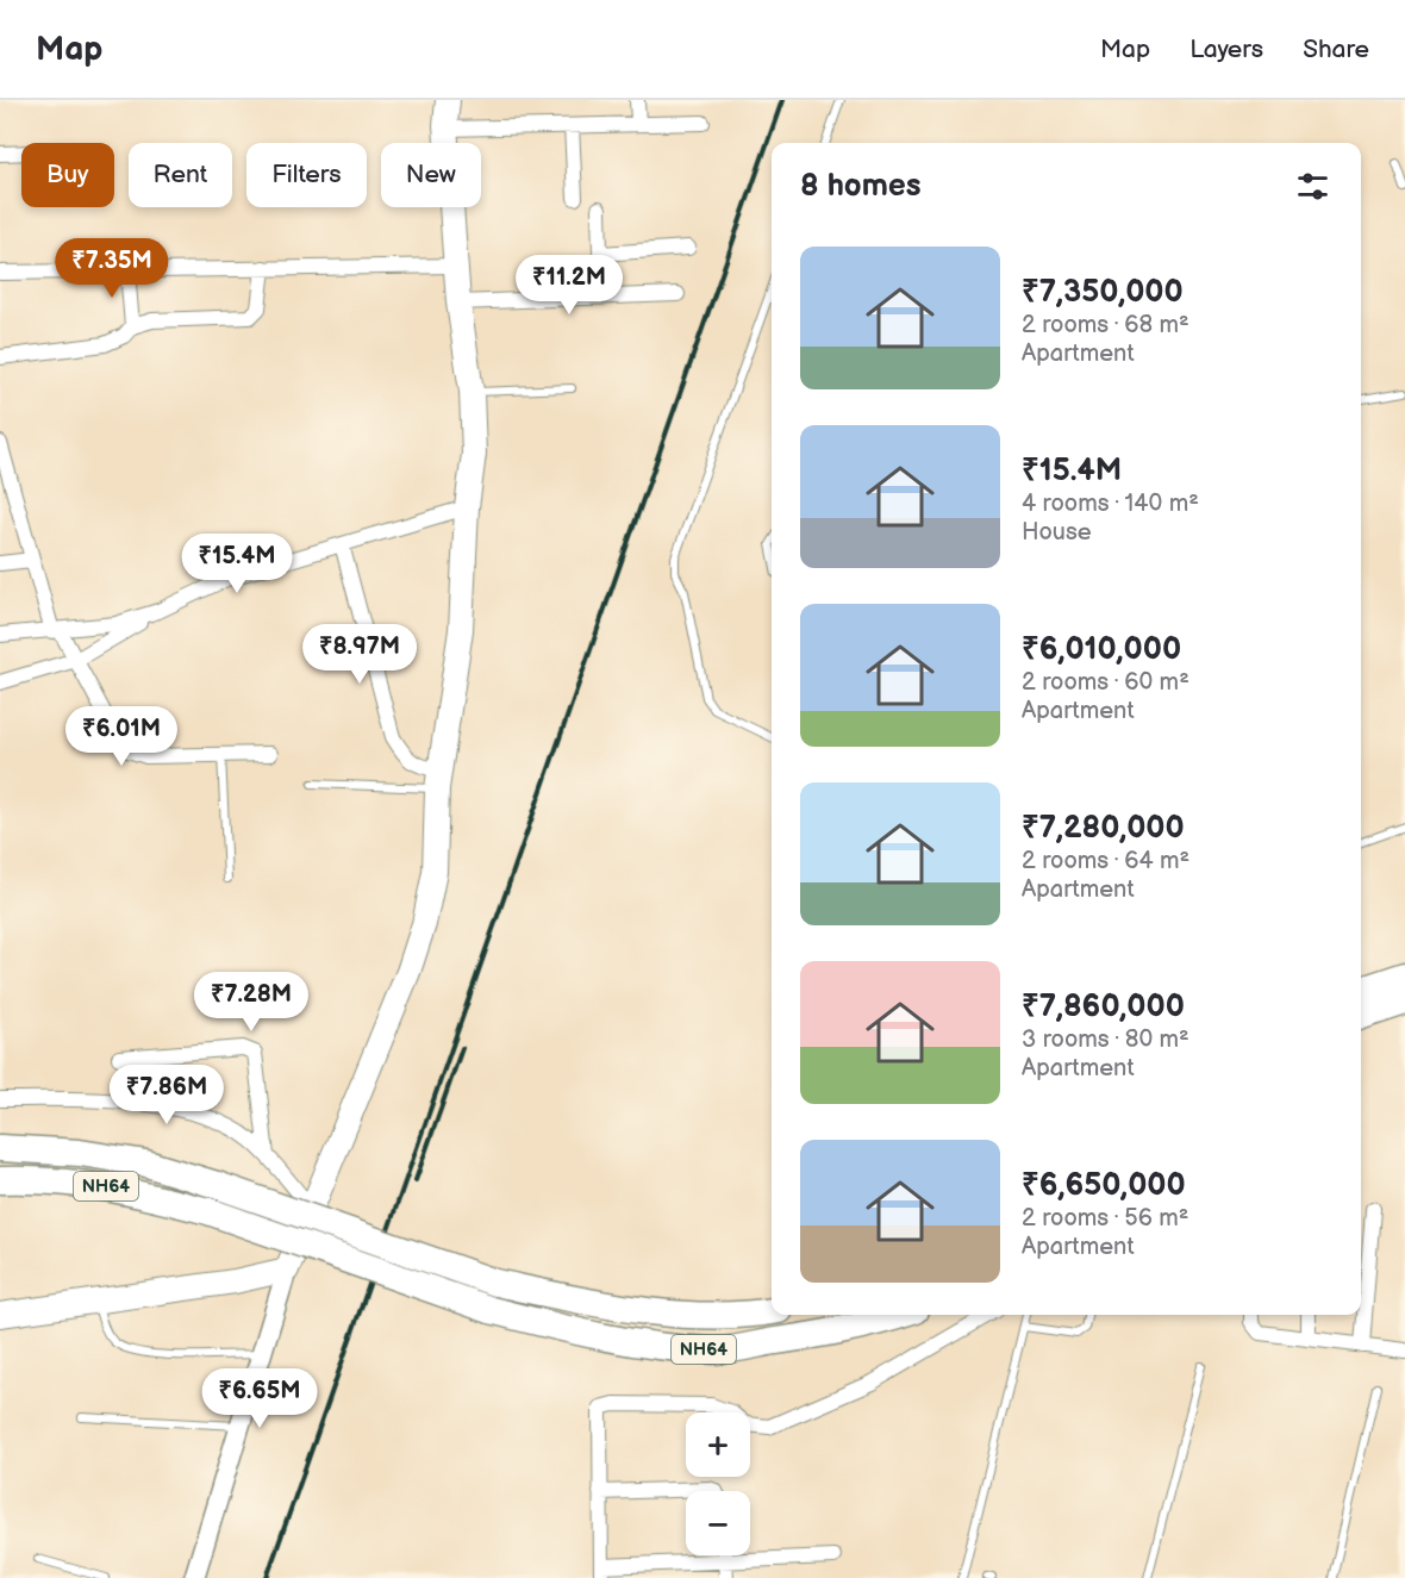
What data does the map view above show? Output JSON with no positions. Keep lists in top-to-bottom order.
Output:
{
  "streets": {
    "highway": ["NH64"]
  },
  "page": {
    "header": "Map",
    "nav": ["Map", "Layers", "Share"],
    "chip": [
      "Buy",
      "Rent",
      "Filters",
      "New"
    ],
    "heading": "8 homes",
    "list": [
      {
        "name": "₹7,350,000",
        "note": "2 rooms · 68 m² · Apartment"
      },
      {
        "name": "₹15.4M",
        "note": "4 rooms · 140 m² · House"
      },
      {
        "name": "₹6,010,000",
        "note": "2 rooms · 60 m² · Apartment"
      },
      {
        "name": "₹7,280,000",
        "note": "2 rooms · 64 m² · Apartment"
      },
      {
        "name": "₹7,860,000",
        "note": "3 rooms · 80 m² · Apartment"
      },
      {
        "name": "₹6,650,000",
        "note": "2 rooms · 56 m² · Apartment"
      }
    ],
    "price": [
      "₹7.35M",
      "₹11.2M",
      "₹15.4M",
      "₹8.97M",
      "₹6.01M",
      "₹7.28M",
      "₹7.86M",
      "₹6.65M"
    ],
    "map_buttons": ["+", "−"]
  }
}
